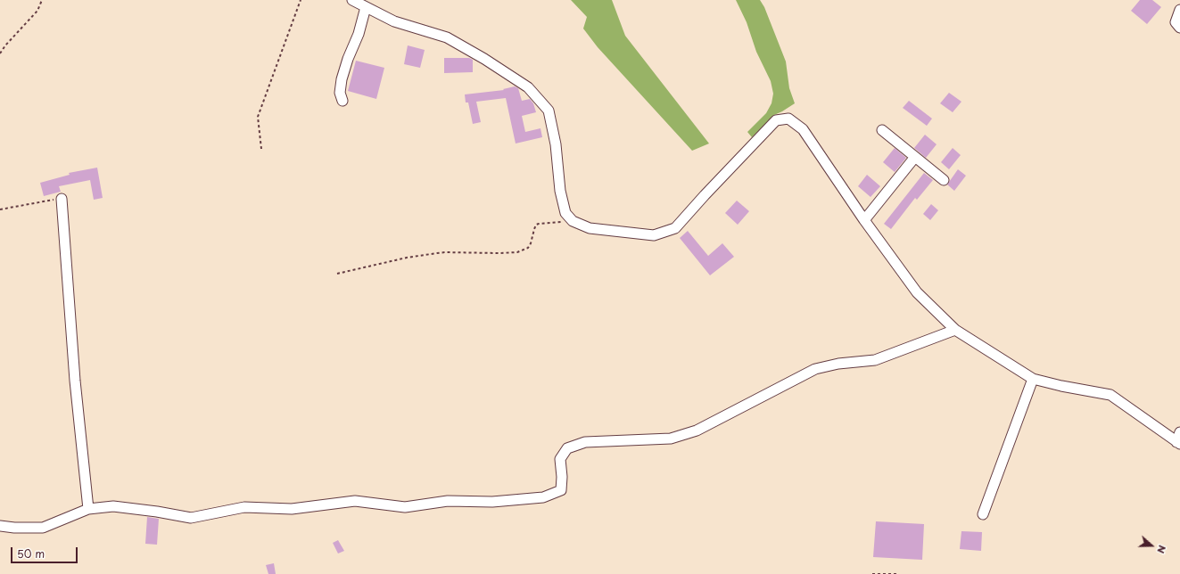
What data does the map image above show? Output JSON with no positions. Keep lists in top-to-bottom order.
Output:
{
  "scale_bar": "50 m",
  "north": "right"
}
